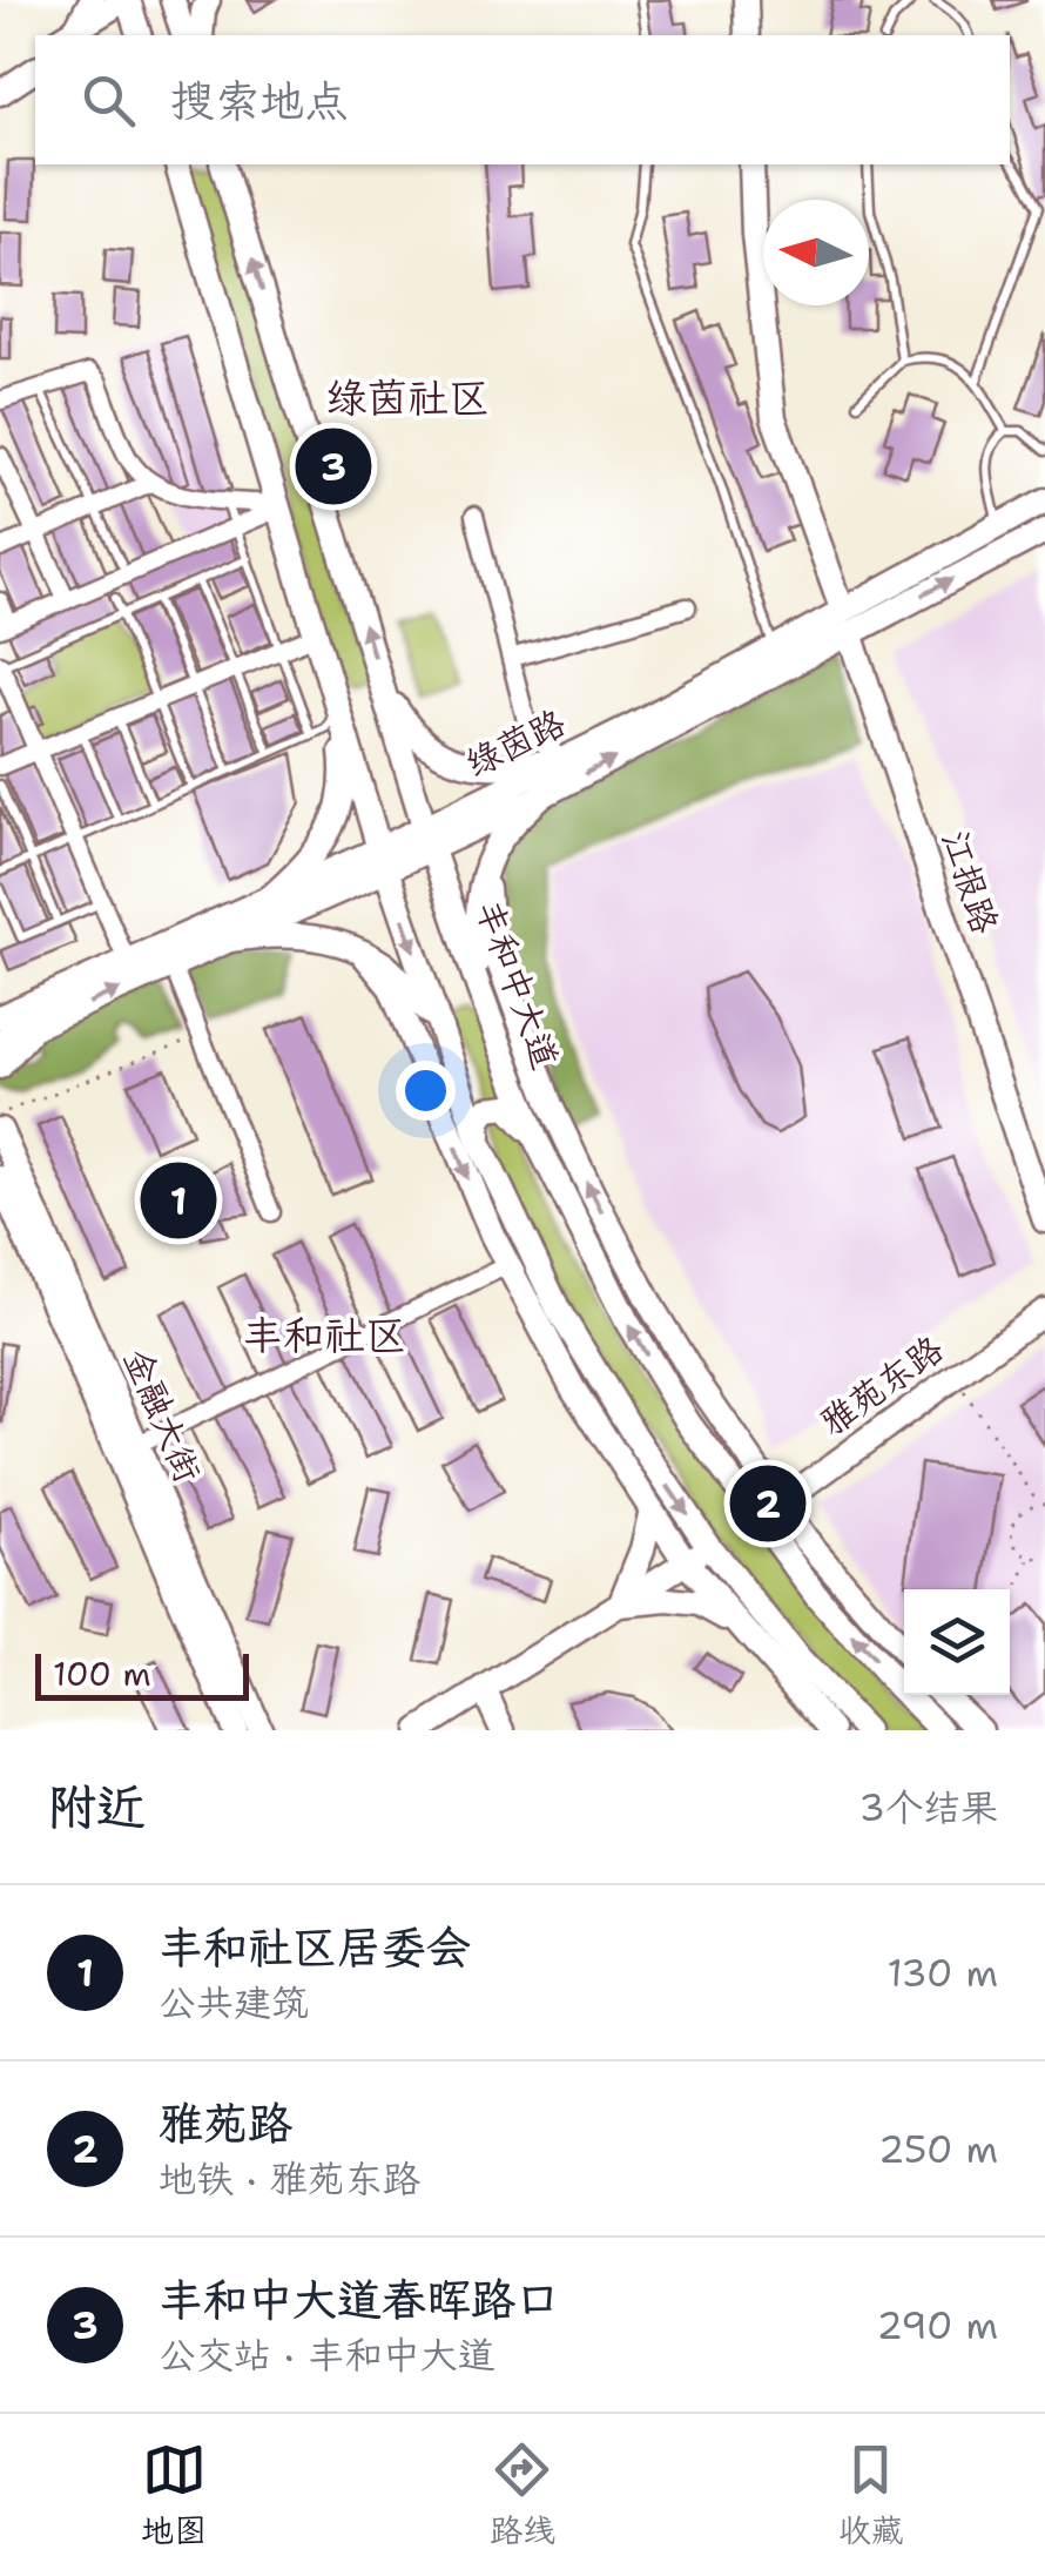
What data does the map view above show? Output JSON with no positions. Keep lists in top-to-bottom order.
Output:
{
  "streets": {
    "main road": [
      "绿茵路",
      "江报路",
      "丰和中大道",
      "雅苑东路",
      "金融大街"
    ]
  },
  "crossings": [
    ["绿茵路", "江报路"],
    ["绿茵路", "丰和中大道"],
    ["丰和中大道", "雅苑东路"]
  ],
  "districts": ["绿茵社区", "丰和社区"],
  "scale_bar": "100 m",
  "north": "left",
  "page": {
    "search": "搜索地点",
    "pins": ["3", "1", "2"],
    "scale": "100 m",
    "heading": ["附近", "3个结果"],
    "list": [
      {
        "mark": "1",
        "name": "丰和社区居委会",
        "note": "公共建筑",
        "value": "130 m"
      },
      {
        "mark": "2",
        "name": "雅苑路",
        "note": "地铁 · 雅苑东路",
        "value": "250 m"
      },
      {
        "mark": "3",
        "name": "丰和中大道春晖路口",
        "note": "公交站 · 丰和中大道",
        "value": "290 m"
      }
    ],
    "nav": ["地图", "路线", "收藏"]
  }
}
